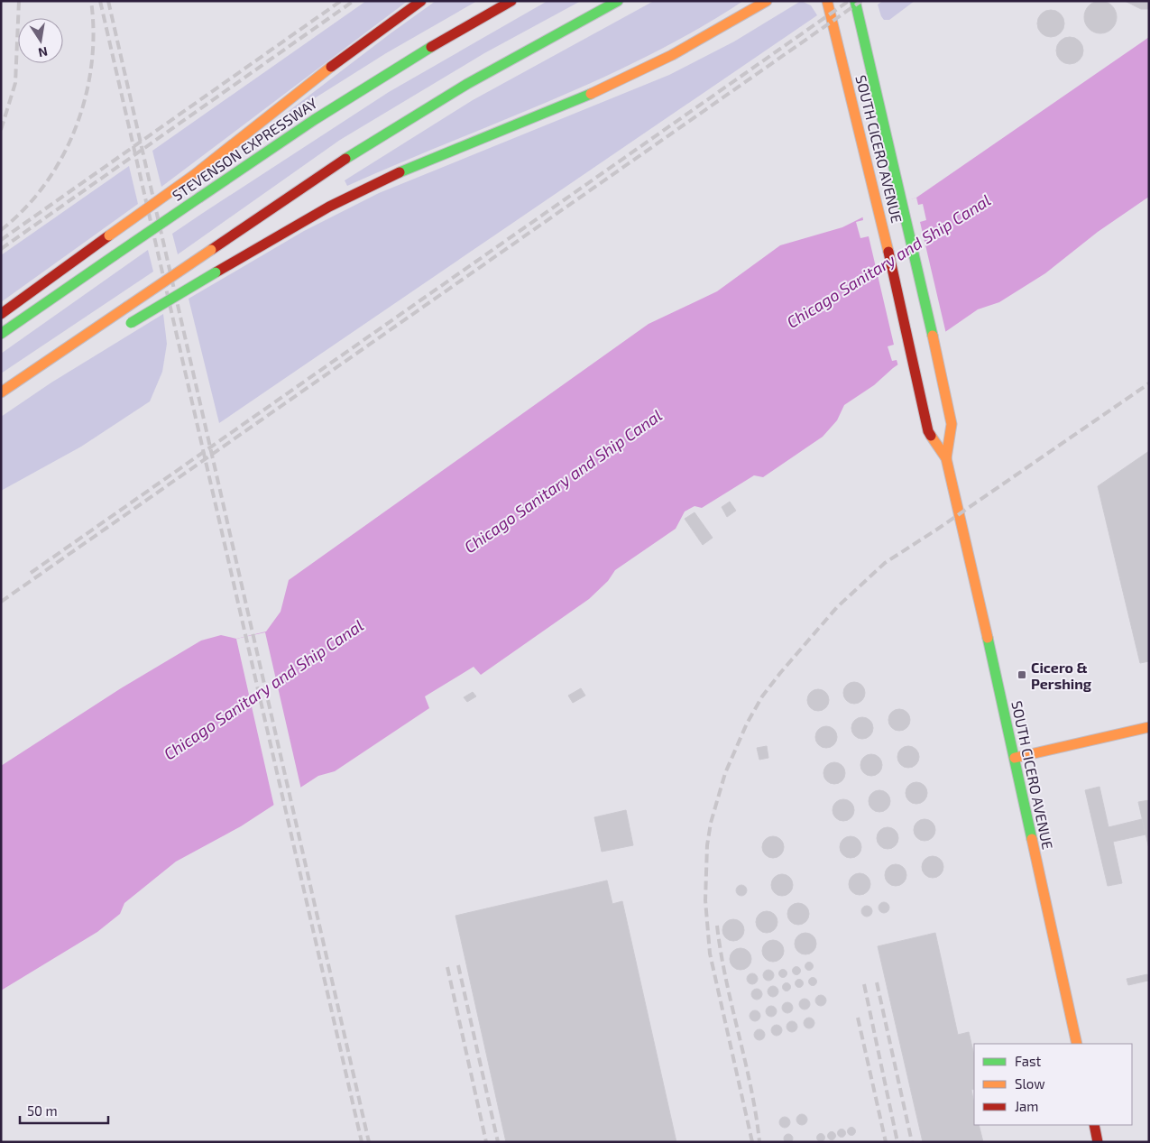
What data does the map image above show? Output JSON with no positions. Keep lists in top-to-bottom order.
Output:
{
  "streets": {
    "main road": ["STEVENSON EXPRESSWAY", "SOUTH CICERO AVENUE"]
  },
  "water": ["Chicago Sanitary and Ship Canal"],
  "places": {
    "transit": ["Cicero & Pershing"]
  },
  "legend": ["Fast", "Slow", "Jam"],
  "scale_bar": "50 m",
  "north": "bottom"
}
